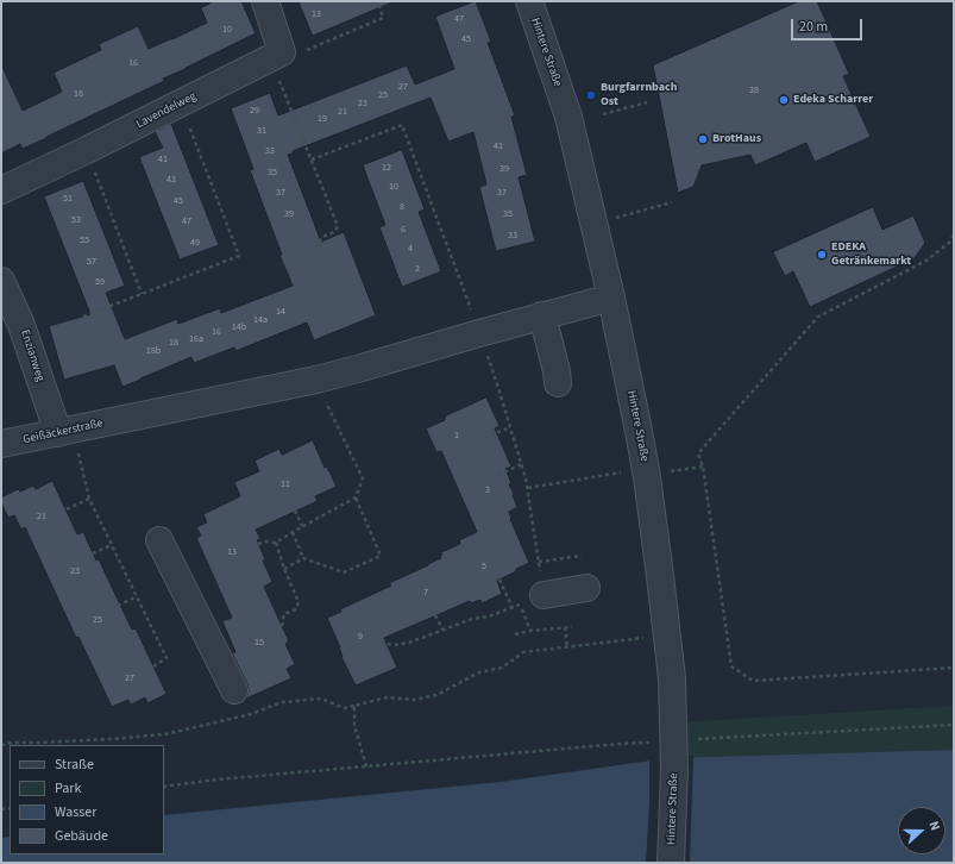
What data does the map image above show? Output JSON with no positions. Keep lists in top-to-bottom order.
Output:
{
  "streets": {
    "street": [
      "Hintere Straße",
      "Lavendelweg",
      "Enzianweg",
      "Geißäckerstraße"
    ]
  },
  "crossings": [
    ["Hintere Straße", "Geißäckerstraße"],
    ["Enzianweg", "Geißäckerstraße"]
  ],
  "places": [
    "Burgfarrnbach Ost",
    "Edeka Scharrer",
    "BrotHaus",
    "EDEKA Getränkemarkt"
  ],
  "house_numbers": [
    "13",
    "47",
    "10",
    "45",
    "16",
    "27",
    "38",
    "18",
    "25",
    "23",
    "29",
    "21",
    "19",
    "31",
    "41",
    "33",
    "41",
    "12",
    "39",
    "35",
    "43",
    "10",
    "37",
    "37",
    "51",
    "45",
    "8",
    "39",
    "35",
    "53",
    "47",
    "6",
    "33",
    "55",
    "49",
    "4",
    "57",
    "2",
    "59",
    "14",
    "14a",
    "14b",
    "16",
    "16a",
    "18",
    "18b",
    "1",
    "11",
    "3",
    "21",
    "13",
    "5",
    "23",
    "7",
    "25",
    "9",
    "15",
    "27"
  ],
  "legend": [
    "Straße",
    "Park",
    "Wasser",
    "Gebäude"
  ],
  "scale_bar": "20 m",
  "north": "right"
}
